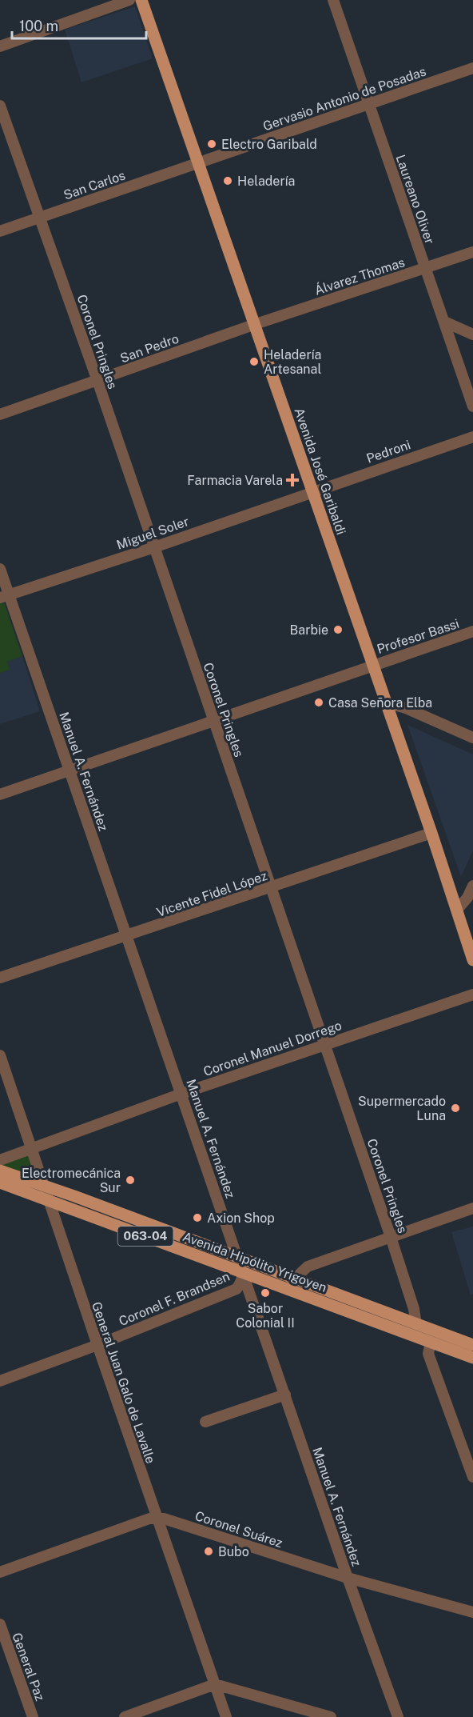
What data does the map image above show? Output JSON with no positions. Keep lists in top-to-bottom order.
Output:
{
  "streets": {
    "main road": ["Avenida José Garibaldi", "063-04", "Avenida Hipólito Yrigoyen"],
    "street": [
      "Gervasio Antonio de Posadas",
      "San Carlos",
      "Laureano Oliver",
      "Álvarez Thomas",
      "Coronel Pringles",
      "San Pedro",
      "Pedroni",
      "Miguel Soler",
      "Profesor Bassi",
      "Manuel A. Fernández",
      "Vicente Fidel López",
      "Coronel Manuel Dorrego",
      "Coronel F. Brandsen",
      "General Juan Galo de Lavalle",
      "Coronel Suárez",
      "General Paz"
    ]
  },
  "crossings": [
    ["Gervasio Antonio de Posadas", "San Carlos"],
    ["Gervasio Antonio de Posadas", "Laureano Oliver"],
    ["Gervasio Antonio de Posadas", "Avenida José Garibaldi"],
    ["San Carlos", "Coronel Pringles"],
    ["San Carlos", "Avenida José Garibaldi"],
    ["Laureano Oliver", "Álvarez Thomas"],
    ["Álvarez Thomas", "San Pedro"],
    ["Álvarez Thomas", "Avenida José Garibaldi"],
    ["Coronel Pringles", "San Pedro"],
    ["Coronel Pringles", "Miguel Soler"],
    ["Coronel Pringles", "Profesor Bassi"],
    ["Coronel Pringles", "Vicente Fidel López"],
    ["Coronel Pringles", "Coronel Manuel Dorrego"],
    ["Coronel Pringles", "Avenida Hipólito Yrigoyen"],
    ["San Pedro", "Avenida José Garibaldi"],
    ["Pedroni", "Avenida José Garibaldi"],
    ["Pedroni", "Miguel Soler"],
    ["Avenida José Garibaldi", "Miguel Soler"],
    ["Avenida José Garibaldi", "Profesor Bassi"],
    ["Avenida José Garibaldi", "Vicente Fidel López"],
    ["Miguel Soler", "Manuel A. Fernández"],
    ["Profesor Bassi", "Manuel A. Fernández"],
    ["Manuel A. Fernández", "Vicente Fidel López"],
    ["Manuel A. Fernández", "Coronel Manuel Dorrego"],
    ["Manuel A. Fernández", "Avenida Hipólito Yrigoyen"],
    ["Manuel A. Fernández", "Coronel F. Brandsen"],
    ["Manuel A. Fernández", "Coronel Suárez"],
    ["Coronel Manuel Dorrego", "General Juan Galo de Lavalle"],
    ["Avenida Hipólito Yrigoyen", "Coronel F. Brandsen"],
    ["Avenida Hipólito Yrigoyen", "General Juan Galo de Lavalle"],
    ["Coronel F. Brandsen", "General Juan Galo de Lavalle"],
    ["General Juan Galo de Lavalle", "Coronel Suárez"]
  ],
  "places": {
    "other": [
      "Electro Garibald",
      "Heladería",
      "Heladería Artesanal",
      "Barbie",
      "Casa Señora Elba",
      "Supermercado Luna",
      "Electromecánica Sur",
      "Axion Shop",
      "Sabor Colonial II",
      "Bubo"
    ],
    "health": ["Farmacia Varela"]
  },
  "scale_bar": "100 m"
}
